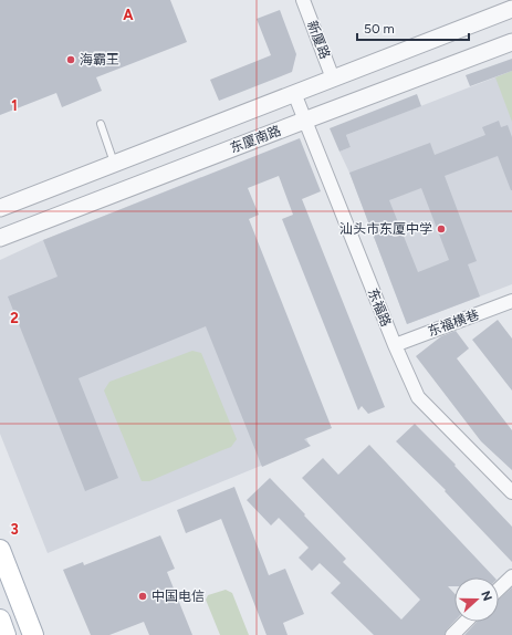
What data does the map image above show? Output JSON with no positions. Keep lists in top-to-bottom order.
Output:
{
  "streets": {
    "street": [
      "新厦路",
      "东厦南路",
      "东福路",
      "东福横巷"
    ]
  },
  "crossings": [
    ["东厦南路", "东福路"],
    ["东福路", "东福横巷"]
  ],
  "places": ["海霸王", "汕头市东厦中学", "中国电信"],
  "scale_bar": "50 m",
  "north": "right",
  "grid": {
    "columns": ["A"],
    "rows": ["1", "2", "3"]
  }
}
